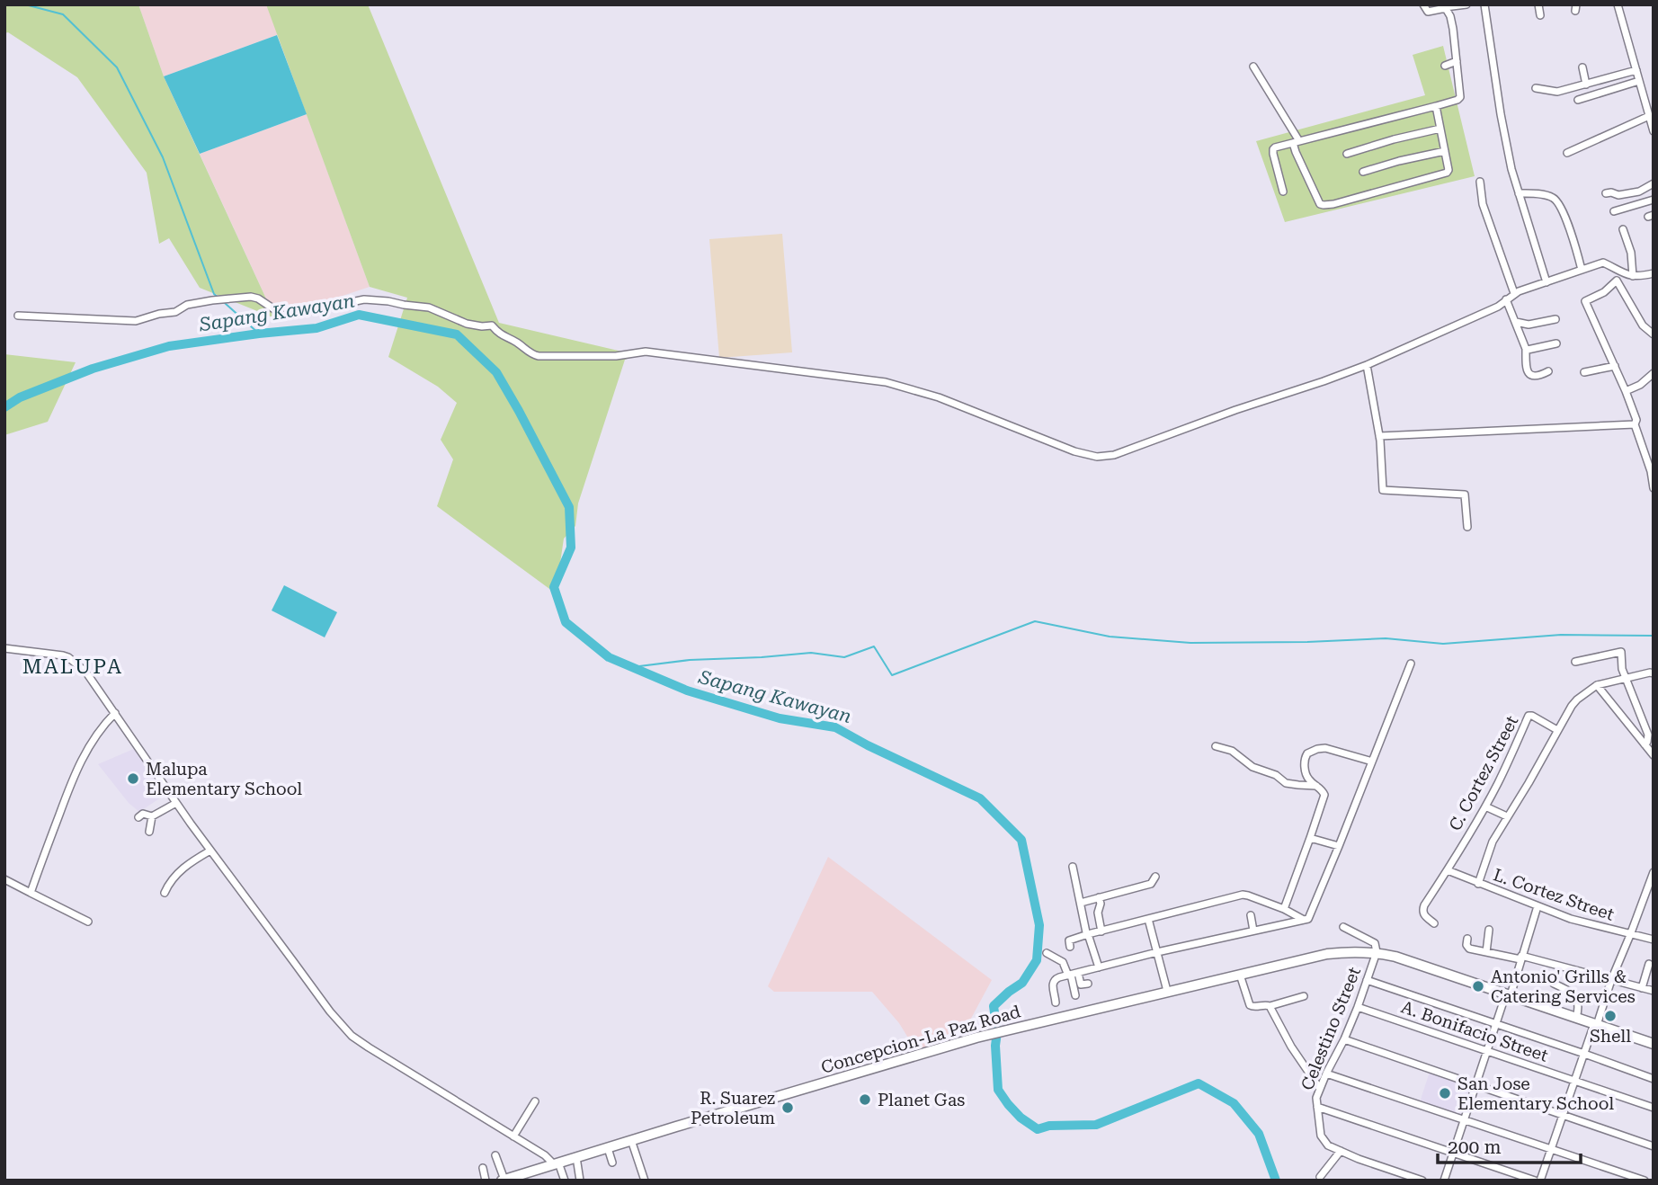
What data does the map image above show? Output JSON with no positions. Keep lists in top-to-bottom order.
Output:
{
  "streets": {
    "main road": ["Concepcion-La Paz Road"],
    "street": [
      "C. Cortez Street",
      "L. Cortez Street",
      "Celestino Street",
      "A. Bonifacio Street"
    ]
  },
  "crossings": [
    ["C. Cortez Street", "L. Cortez Street"],
    ["Celestino Street", "A. Bonifacio Street"],
    ["Celestino Street", "Concepcion-La Paz Road"]
  ],
  "districts": ["MALUPA"],
  "water": ["Sapang Kawayan"],
  "places": [
    "Malupa Elementary School",
    "Antonio' Grills & Catering Services",
    "Shell",
    "San Jose Elementary School",
    "Planet Gas",
    "R. Suarez Petroleum"
  ],
  "scale_bar": "200 m"
}
